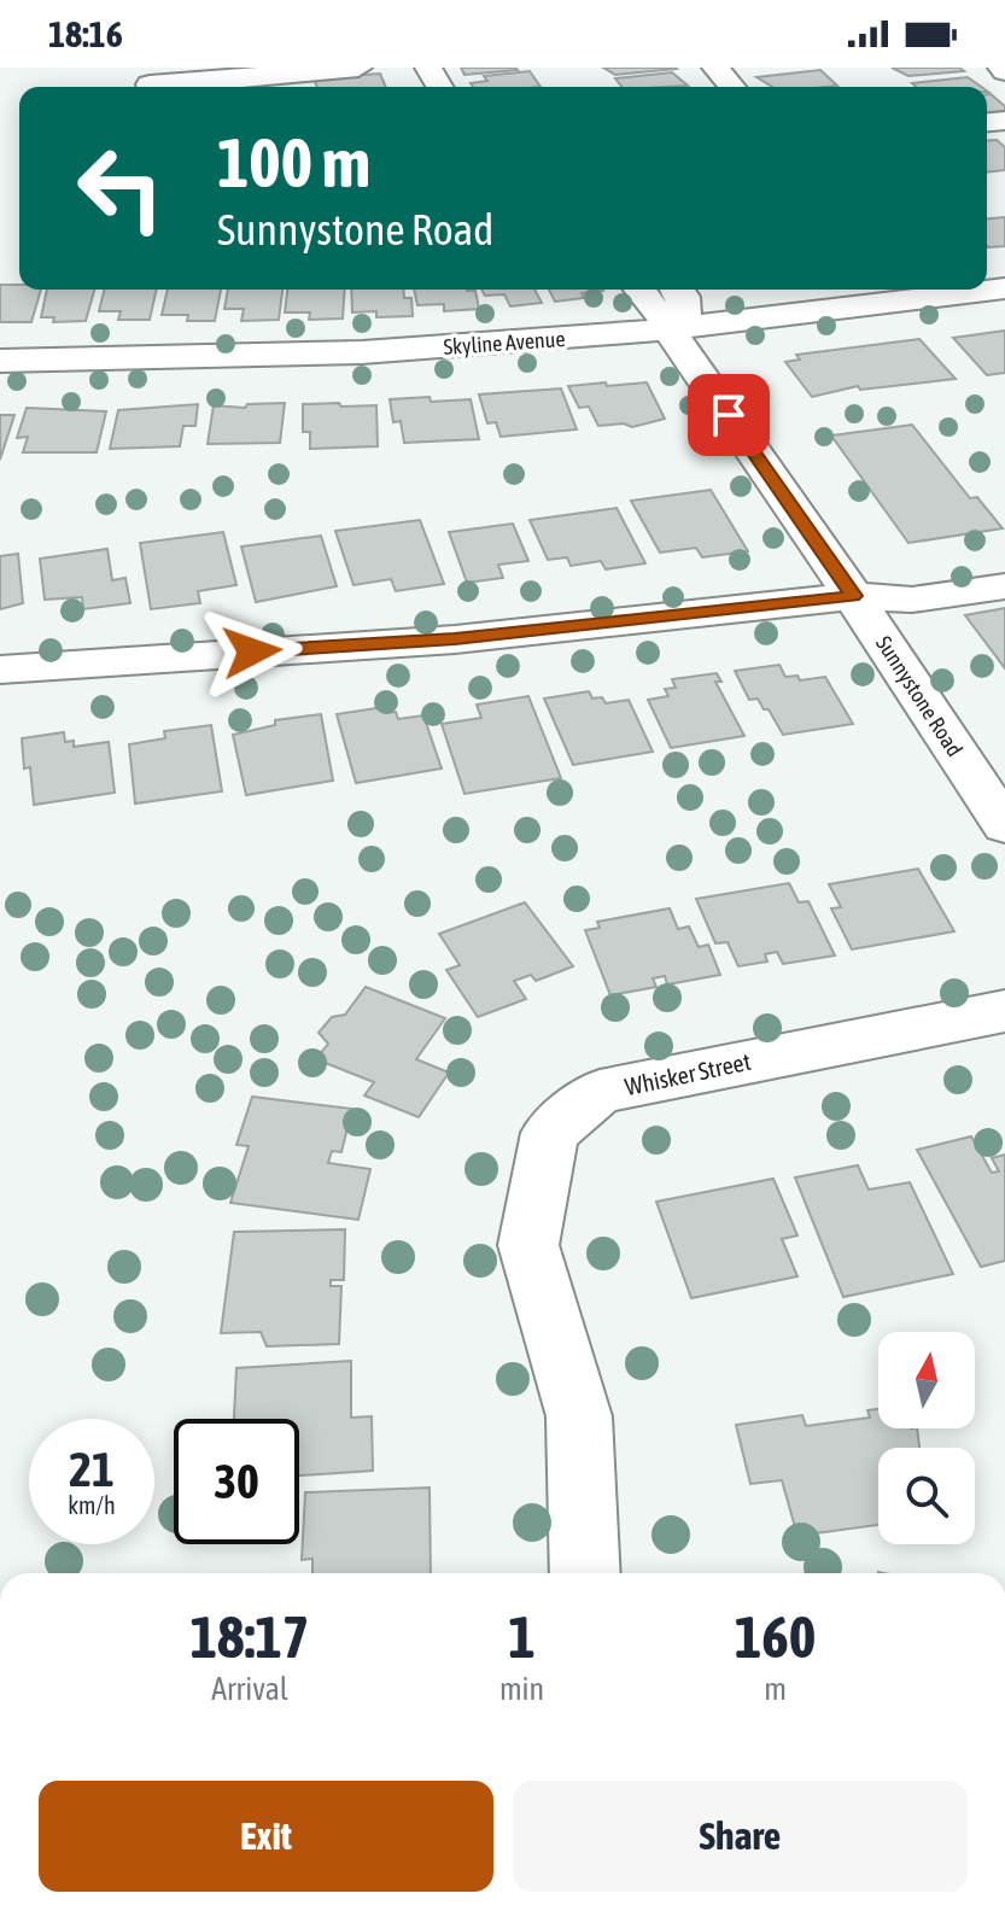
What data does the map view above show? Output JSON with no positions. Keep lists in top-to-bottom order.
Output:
{
  "streets": {
    "street": ["Skyline Avenue", "Sunnystone Road", "Whisker Street"]
  },
  "crossings": [
    ["Skyline Avenue", "Sunnystone Road"]
  ],
  "north": "top",
  "page": {
    "status": "18:16",
    "turn": ["100 m", "Sunnystone Road"],
    "speed": "21 km/h",
    "limit": "30",
    "eta": [
      "18:17",
      "Arrival",
      "1",
      "min",
      "160",
      "m"
    ],
    "buttons": ["Exit", "Share"]
  }
}
